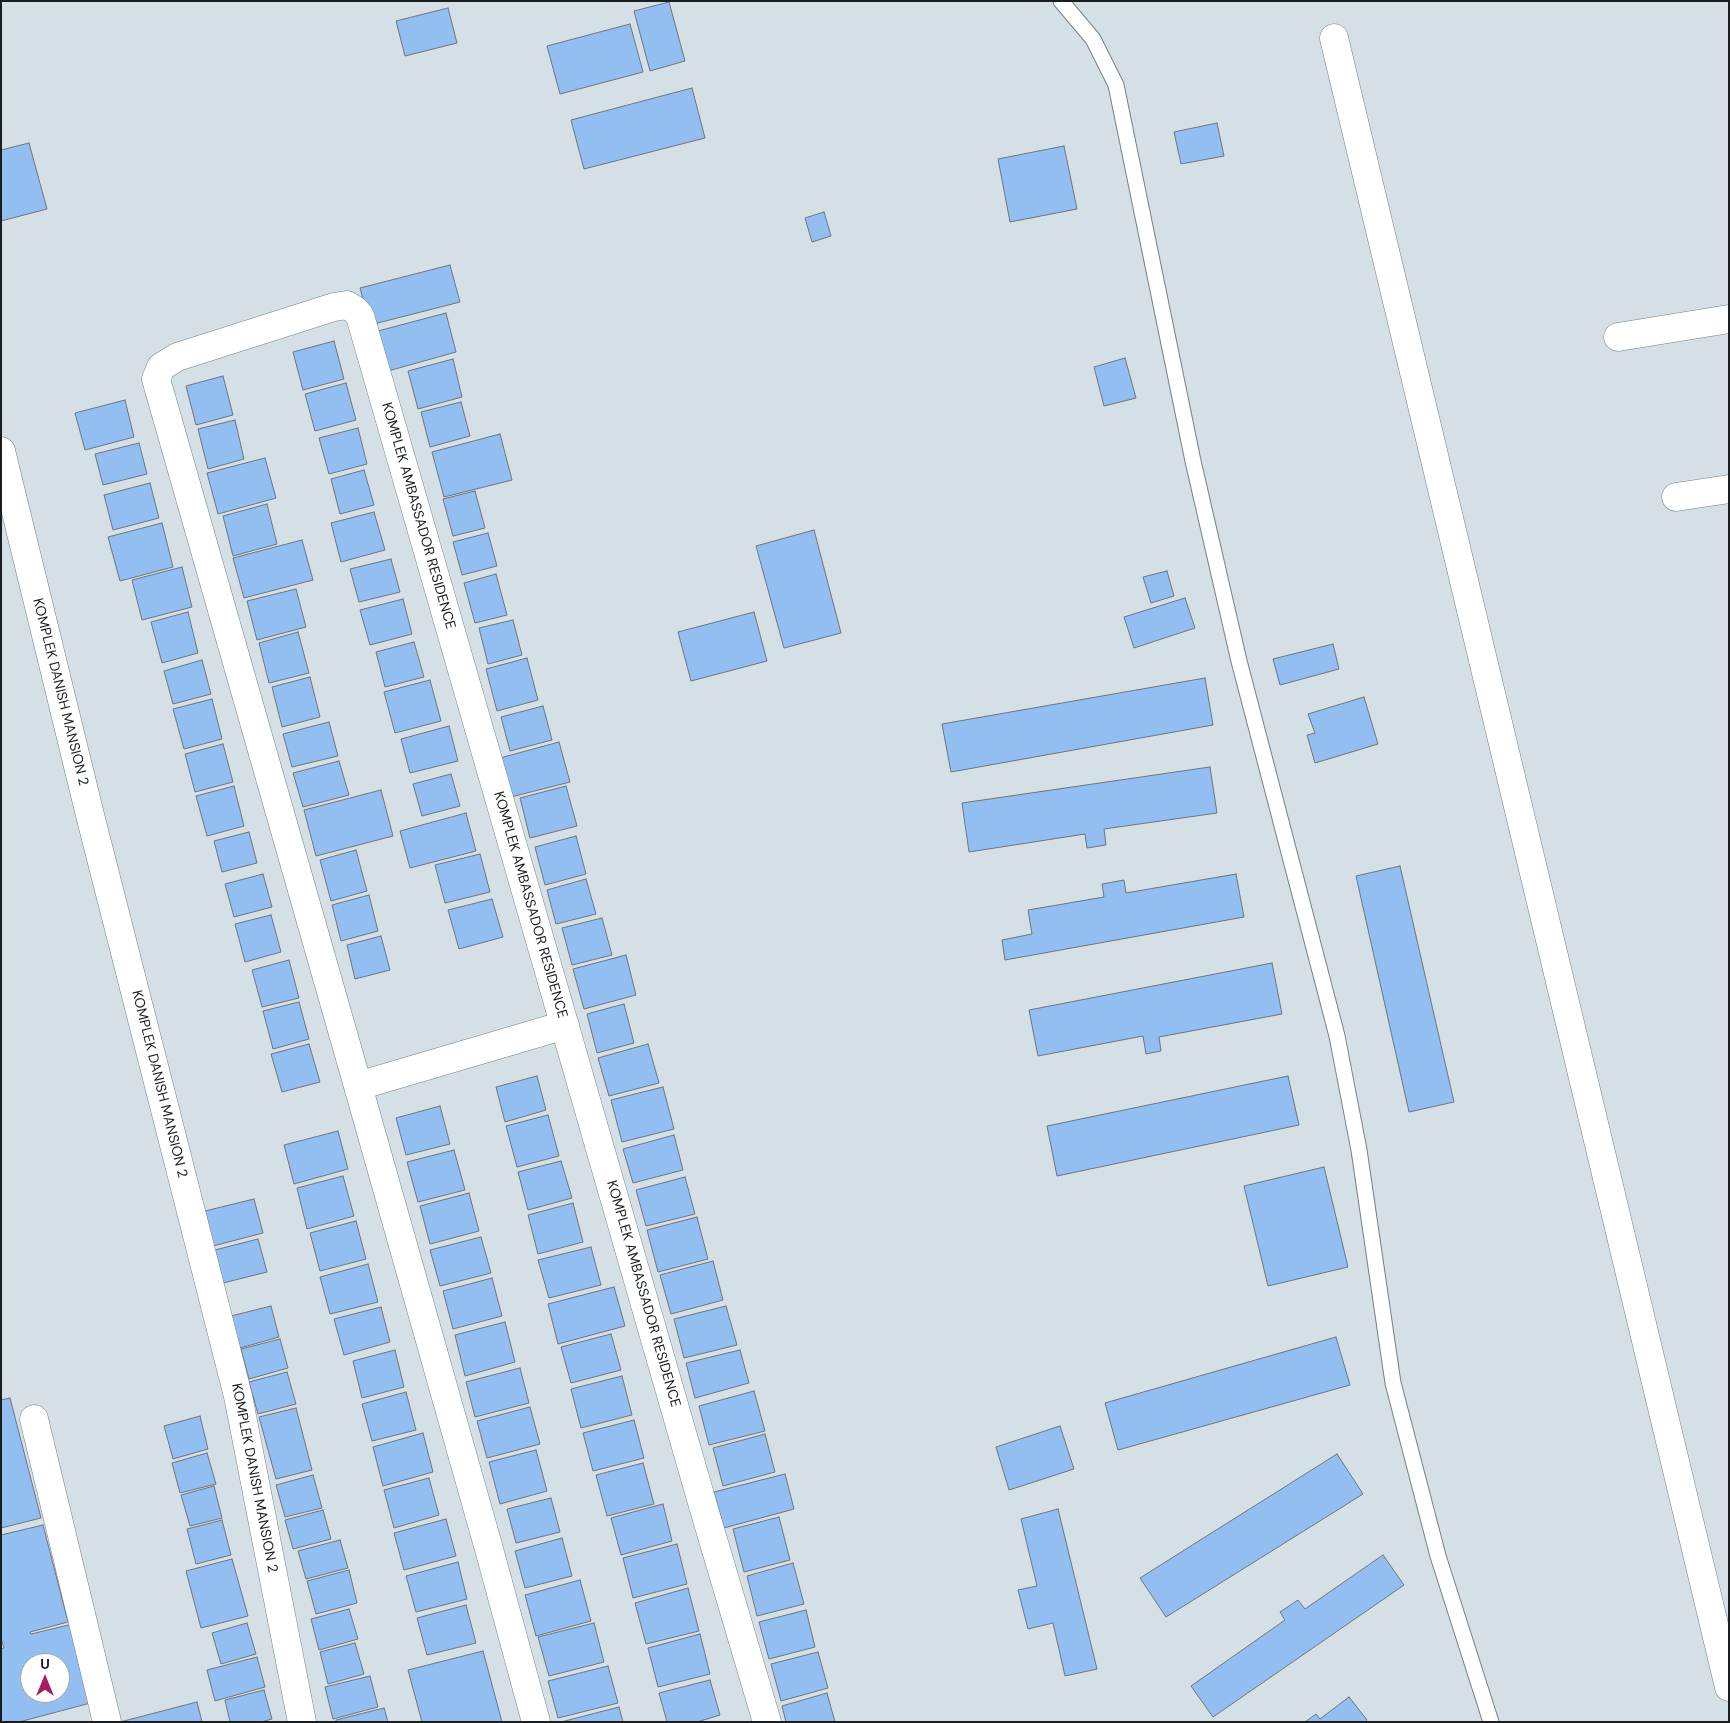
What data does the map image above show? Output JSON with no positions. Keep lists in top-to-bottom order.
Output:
{
  "streets": {
    "street": ["KOMPLEK AMBASSADOR RESIDENCE", "KOMPLEK DANISH MANSION 2"]
  },
  "north": "top"
}
